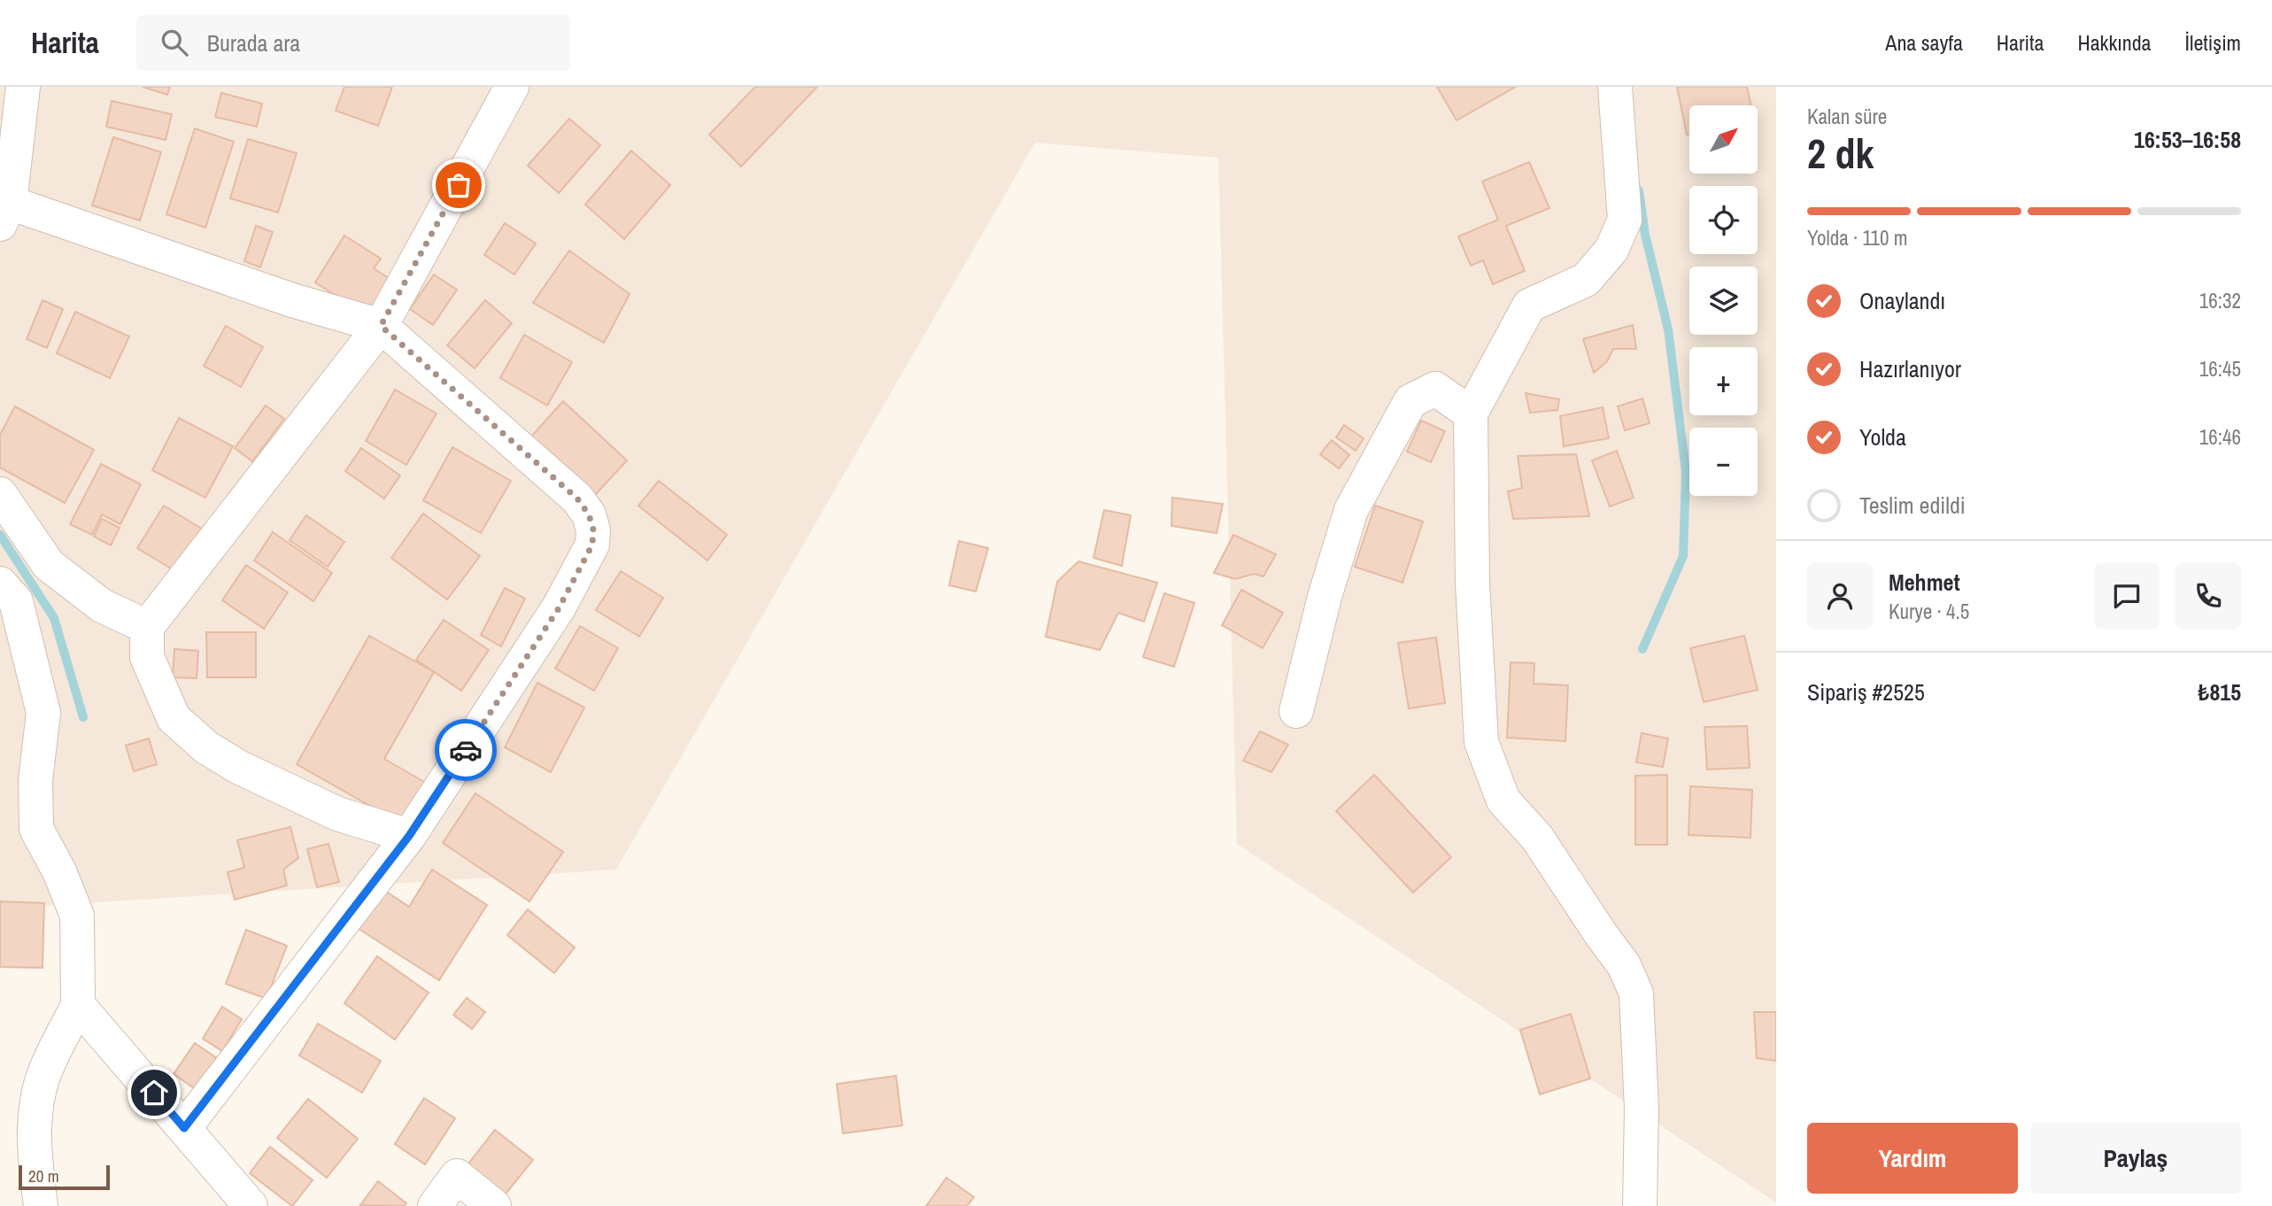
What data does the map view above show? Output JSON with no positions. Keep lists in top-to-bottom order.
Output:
{
  "scale_bar": "20 m",
  "north": "top right",
  "page": {
    "header": "Harita",
    "search": "Burada ara",
    "nav": [
      "Ana sayfa",
      "Harita",
      "Hakkında",
      "İletişim"
    ],
    "heading": ["2 dk", "Kalan süre", "16:53–16:58"],
    "panel": [
      "Mehmet",
      "Kurye · 4.5",
      "Sipariş #2525",
      "₺815"
    ],
    "map_buttons": ["+", "−"],
    "bar": "Yolda · 110 m",
    "list": [
      ["Onaylandı", "16:32"],
      ["Hazırlanıyor", "16:45"],
      ["Yolda", "16:46"],
      "Teslim edildi"
    ],
    "buttons": ["Yardım", "Paylaş"],
    "scale": "20 m"
  }
}
